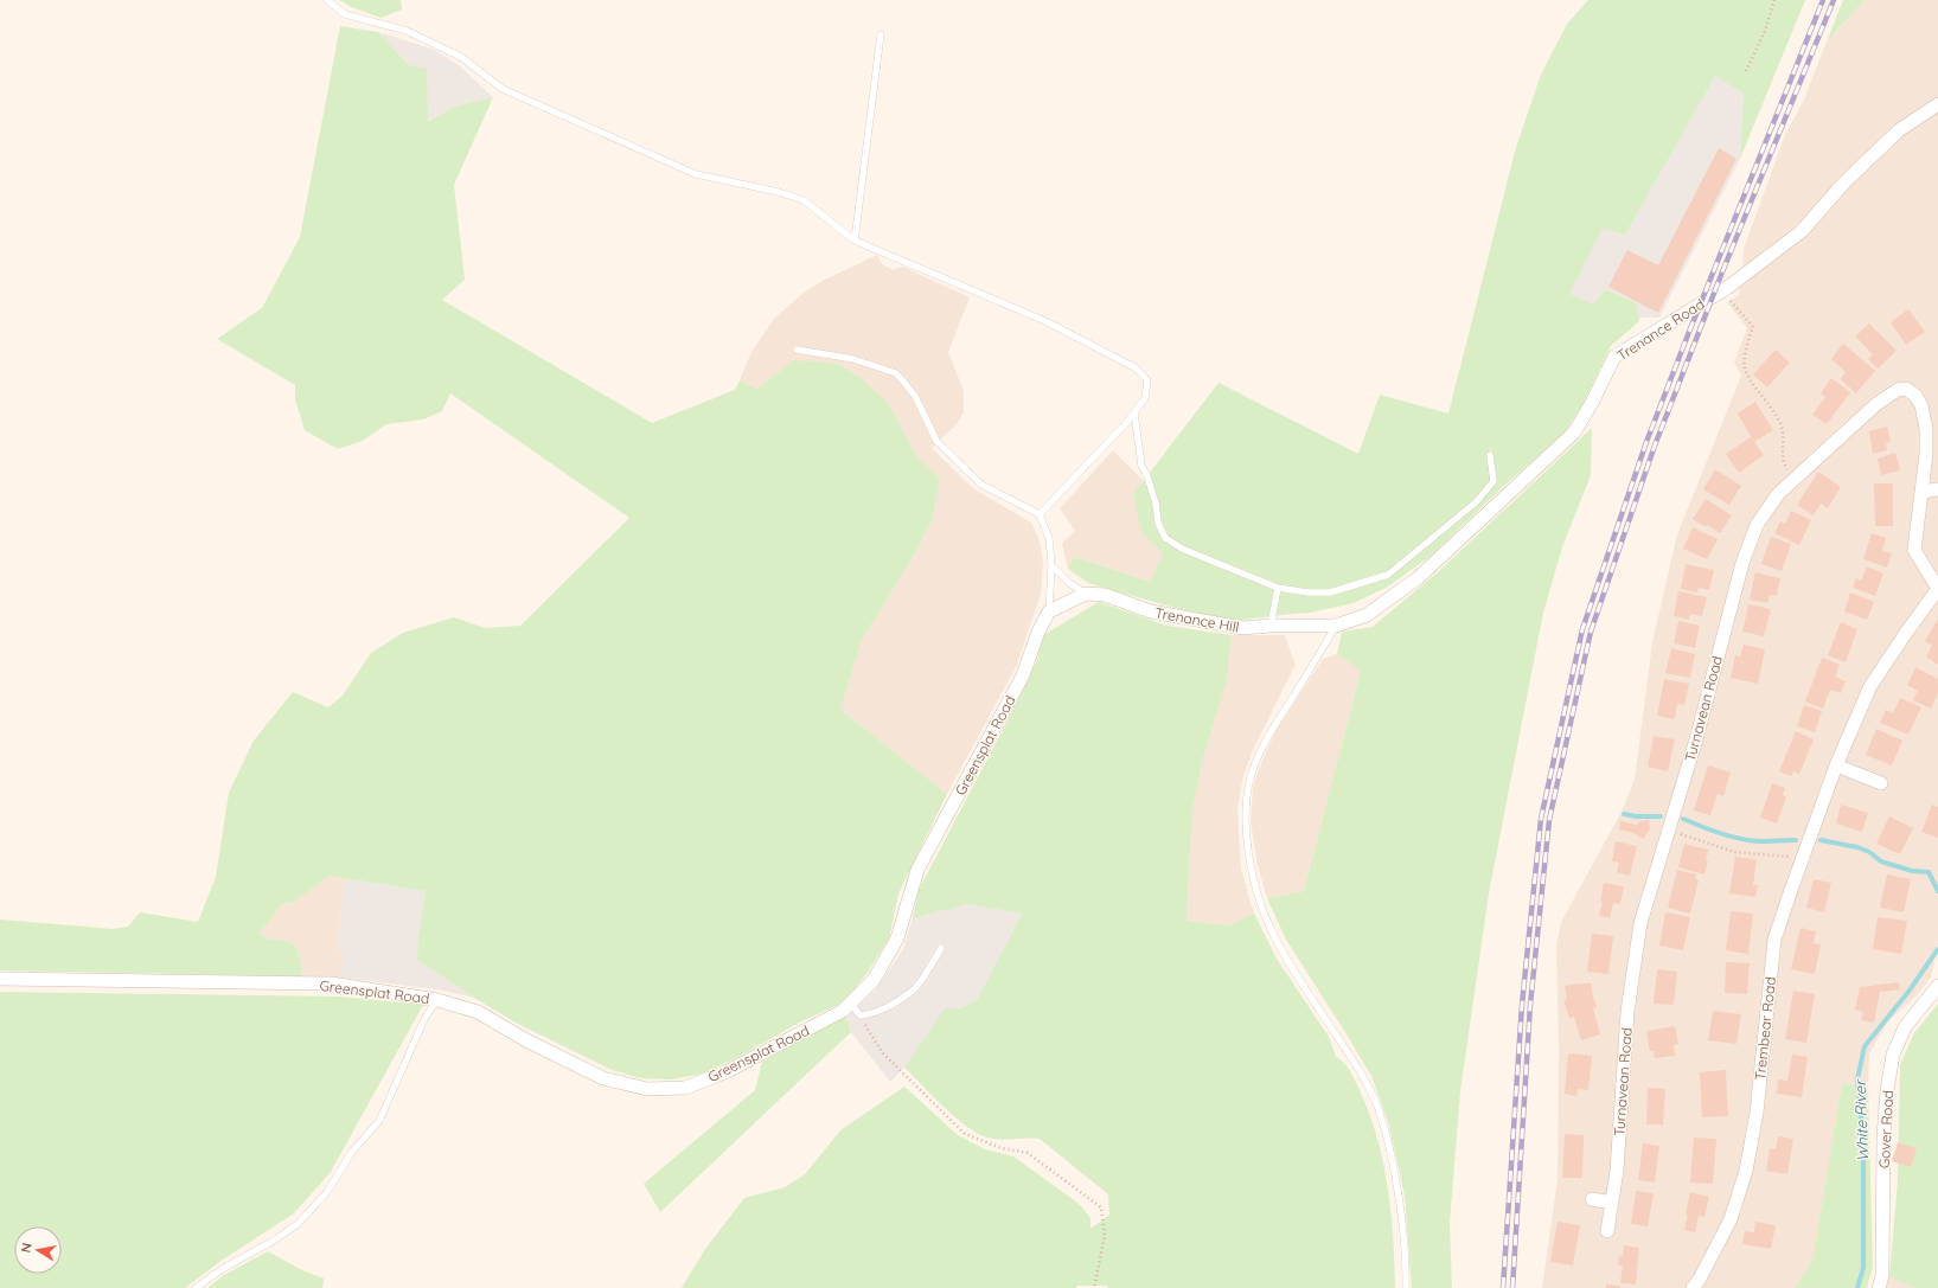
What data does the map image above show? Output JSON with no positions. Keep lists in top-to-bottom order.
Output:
{
  "streets": {
    "street": [
      "Trenance Road",
      "Trenance Hill",
      "Turnavean Road",
      "Greensplat Road",
      "Trembear Road",
      "Gover Road"
    ]
  },
  "crossings": [
    ["Trenance Road", "Trenance Hill"],
    ["Turnavean Road", "Trembear Road"]
  ],
  "water": ["White River"],
  "north": "left"
}
